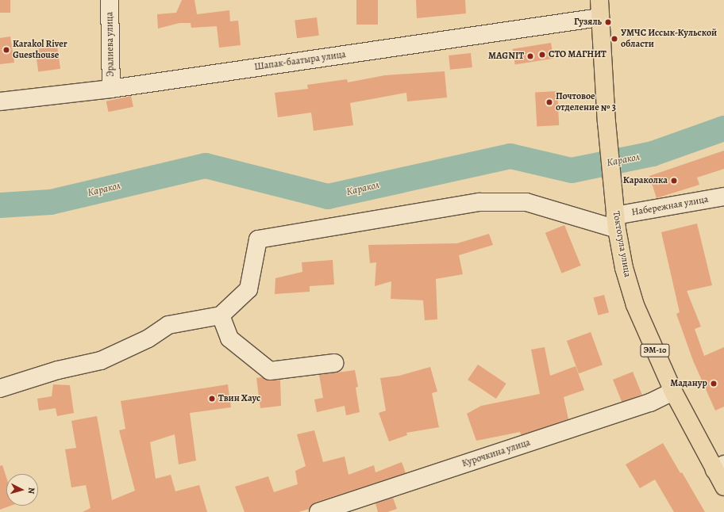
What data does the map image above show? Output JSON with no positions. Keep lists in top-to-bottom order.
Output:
{
  "streets": {
    "highway": ["Токтогула улица", "ЭМ-10"],
    "street": [
      "Эралиева улица",
      "Шапак-баатыра улица",
      "Набережная улица",
      "Курочкина улица"
    ]
  },
  "crossings": [
    ["Эралиева улица", "Шапак-баатыра улица"],
    ["Шапак-баатыра улица", "Токтогула улица"],
    ["Набережная улица", "Токтогула улица"],
    ["Токтогула улица", "Курочкина улица"]
  ],
  "water": ["Каракол"],
  "places": [
    "Гузяль",
    "УМЧС Иссык-Кульской области",
    "Karakol River Guesthouse",
    "СТО МАГНИТ",
    "MAGNIT",
    "Почтовое отделение № 3",
    "Караколка",
    "Маданур",
    "Твин Хаус"
  ],
  "north": "right"
}
